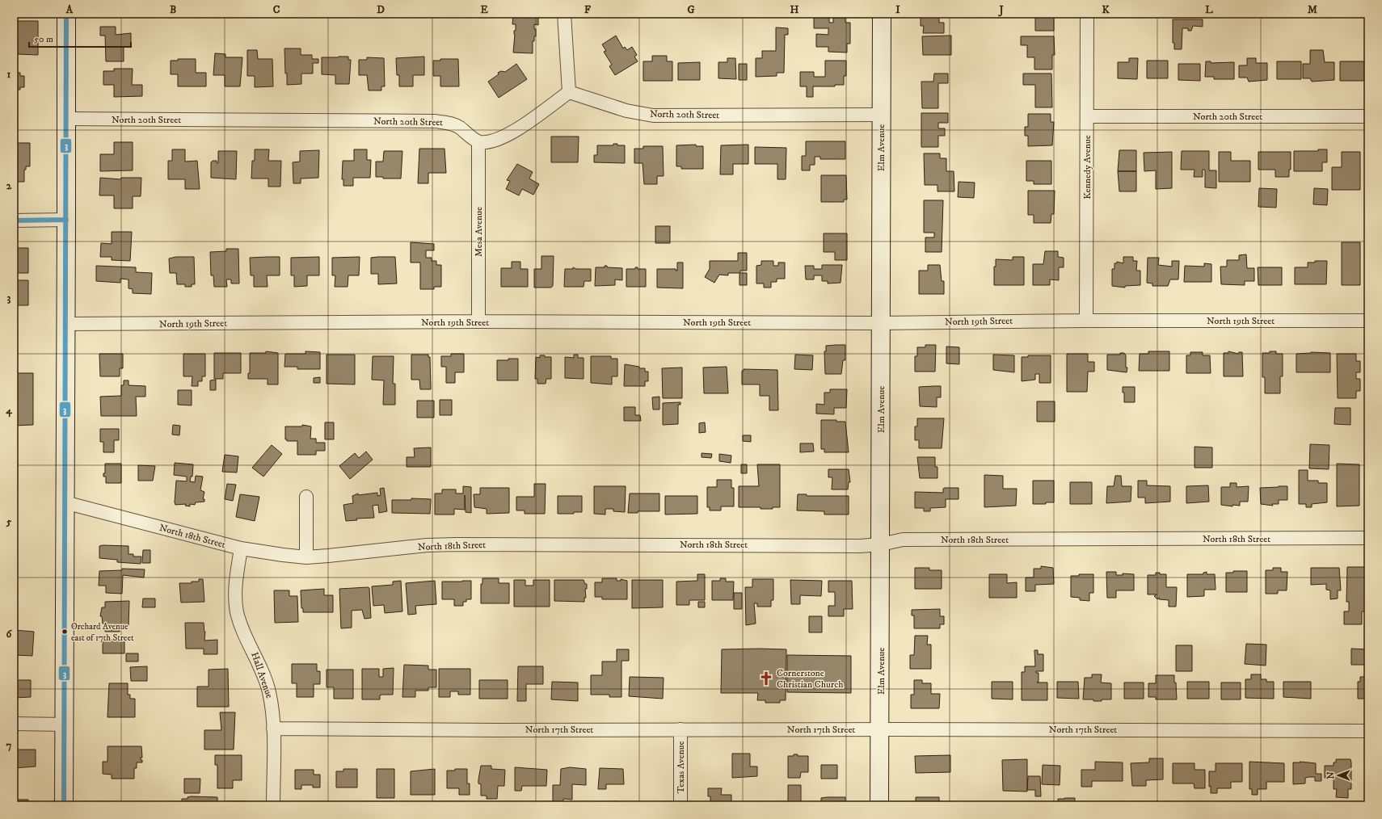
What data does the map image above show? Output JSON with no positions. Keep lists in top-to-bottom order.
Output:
{
  "streets": {
    "street": [
      "North 20th Street",
      "Elm Avenue",
      "Kennedy Avenue",
      "Mesa Avenue",
      "North 19th Street",
      "North 18th Street",
      "Hall Avenue",
      "North 17th Street",
      "Texas Avenue"
    ]
  },
  "crossings": [
    ["North 20th Street", "Elm Avenue"],
    ["North 20th Street", "Kennedy Avenue"],
    ["North 20th Street", "Mesa Avenue"],
    ["Elm Avenue", "North 19th Street"],
    ["Elm Avenue", "North 18th Street"],
    ["Elm Avenue", "North 17th Street"],
    ["Kennedy Avenue", "North 19th Street"],
    ["Mesa Avenue", "North 19th Street"],
    ["North 18th Street", "Hall Avenue"],
    ["Hall Avenue", "North 17th Street"],
    ["North 17th Street", "Texas Avenue"]
  ],
  "places": {
    "other": ["Orchard Avenue east of 17th Street"],
    "church": ["Cornerstone Christian Church"]
  },
  "lines": ["transit line 3"],
  "scale_bar": "50 m",
  "north": "left",
  "grid": {
    "columns": [
      "A",
      "B",
      "C",
      "D",
      "E",
      "F",
      "G",
      "H",
      "I",
      "J",
      "K",
      "L",
      "M"
    ],
    "rows": [
      "1",
      "2",
      "3",
      "4",
      "5",
      "6",
      "7"
    ]
  }
}
